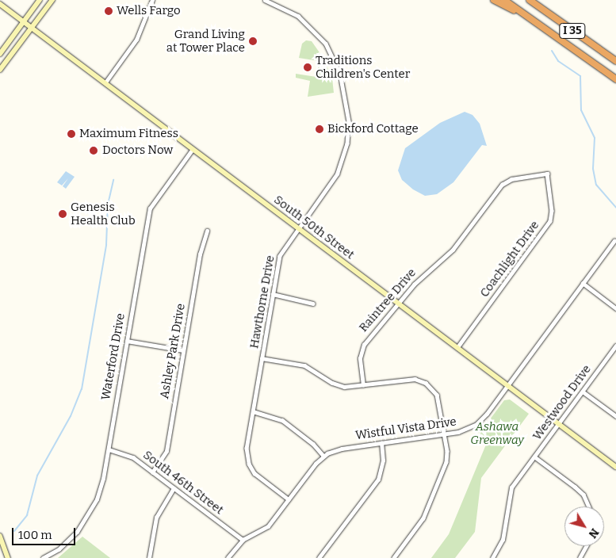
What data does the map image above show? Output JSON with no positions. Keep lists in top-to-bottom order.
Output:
{
  "streets": {
    "highway": ["I 35"],
    "main road": ["South 50th Street"],
    "street": [
      "Coachlight Drive",
      "Raintree Drive",
      "Hawthorne Drive",
      "Ashley Park Drive",
      "Waterford Drive",
      "Westwood Drive",
      "Wistful Vista Drive",
      "South 46th Street"
    ]
  },
  "crossings": [
    ["South 50th Street", "Coachlight Drive"],
    ["South 50th Street", "Raintree Drive"],
    ["South 50th Street", "Hawthorne Drive"],
    ["South 50th Street", "Waterford Drive"],
    ["South 50th Street", "Westwood Drive"],
    ["South 50th Street", "Wistful Vista Drive"],
    ["Coachlight Drive", "Raintree Drive"],
    ["Ashley Park Drive", "South 46th Street"],
    ["Waterford Drive", "South 46th Street"]
  ],
  "parks": ["Ashawa Greenway"],
  "places": [
    "Wells Fargo",
    "Grand Living at Tower Place",
    "Traditions Children's Center",
    "Bickford Cottage",
    "Maximum Fitness",
    "Doctors Now",
    "Genesis Health Club"
  ],
  "scale_bar": "100 m",
  "north": "bottom right"
}
